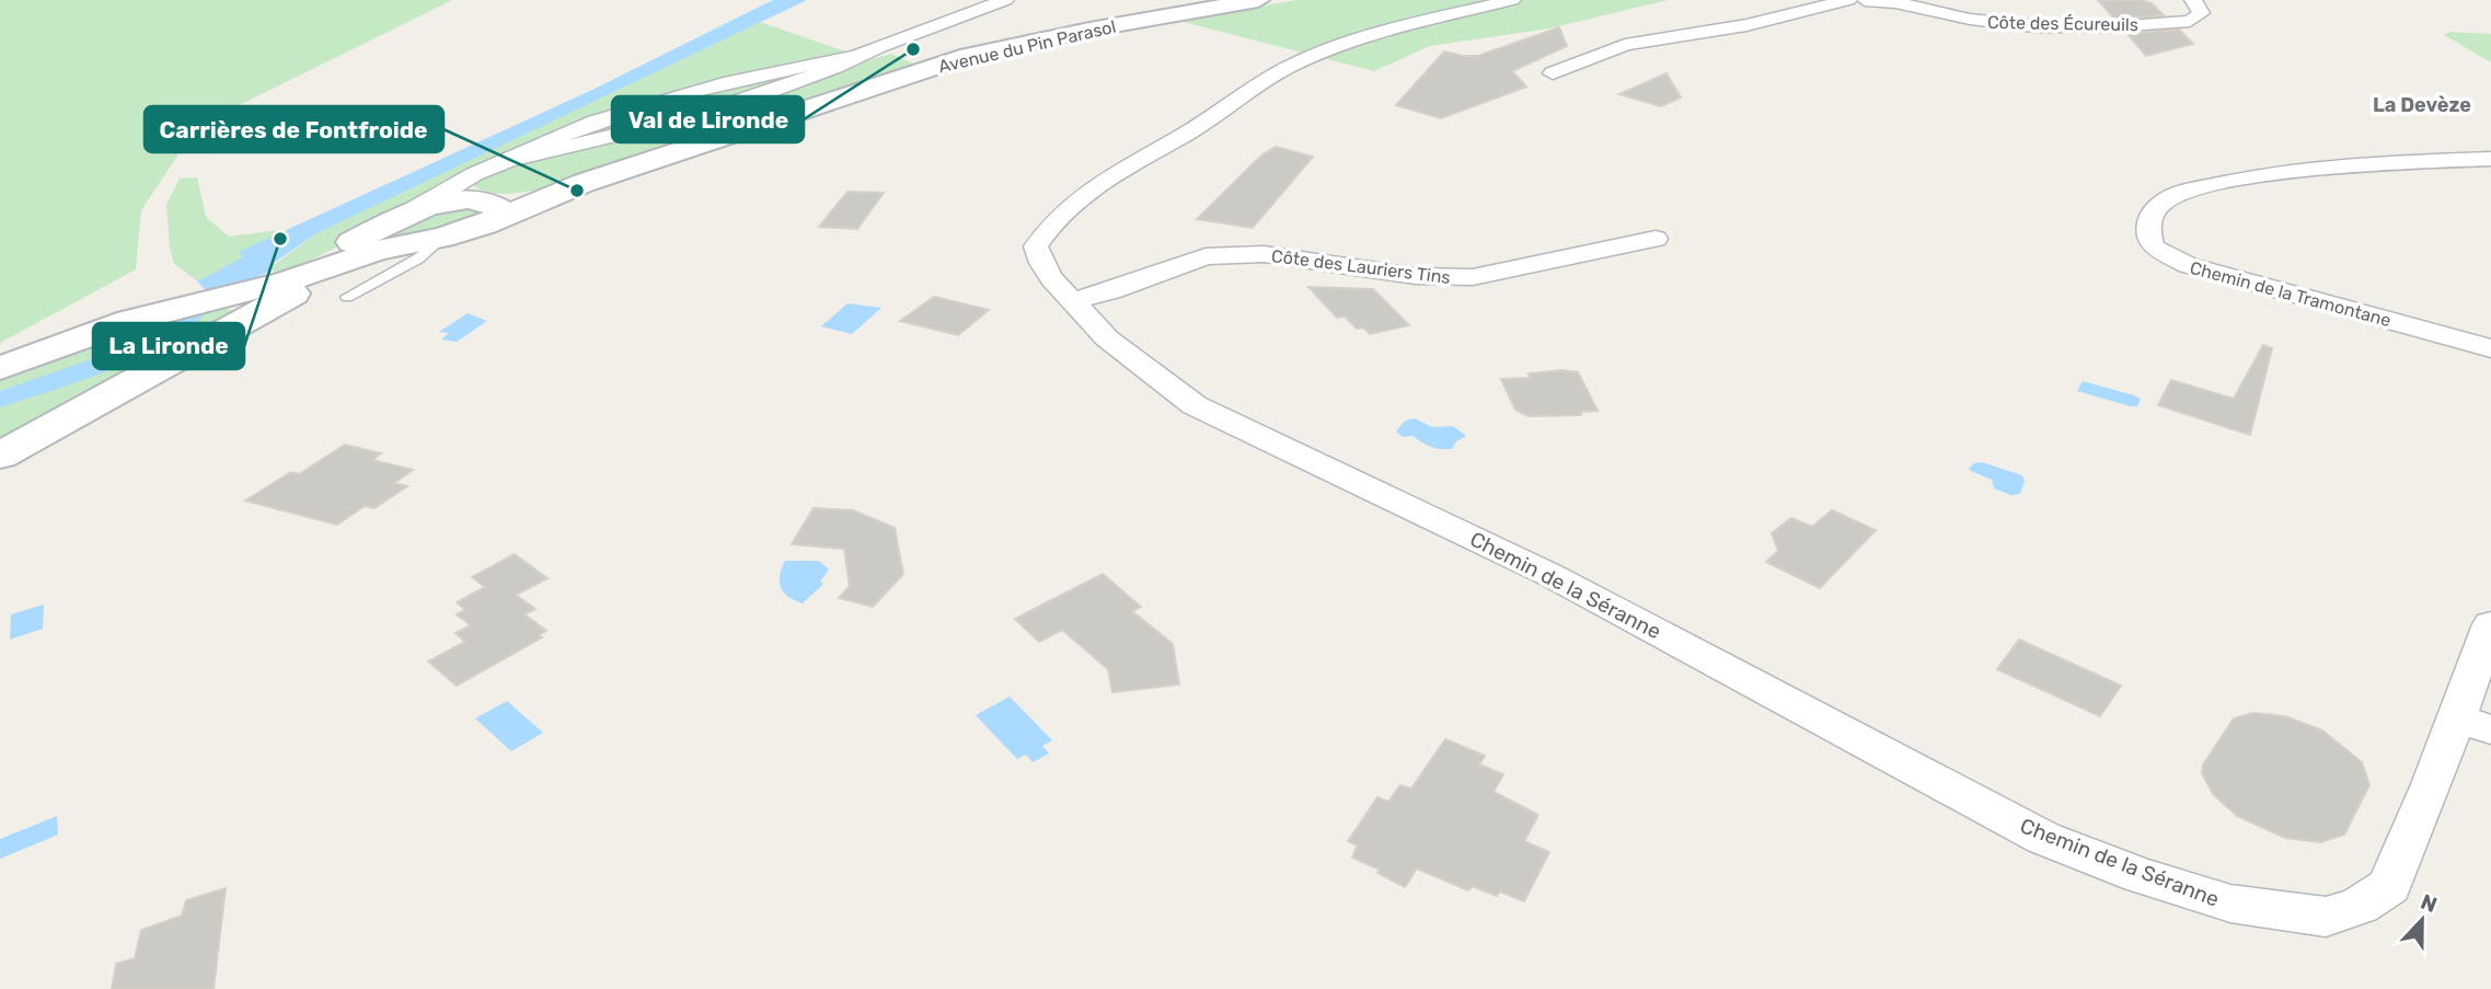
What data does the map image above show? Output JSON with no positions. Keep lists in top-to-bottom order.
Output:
{
  "streets": {
    "street": [
      "Côte des Écureuils",
      "Avenue du Pin Parasol",
      "Côte des Lauriers Tins",
      "Chemin de la Tramontane",
      "Chemin de la Séranne"
    ]
  },
  "crossings": [
    ["Côte des Lauriers Tins", "Chemin de la Séranne"]
  ],
  "districts": ["La Devèze"],
  "places": ["Val de Lironde", "Carrières de Fontfroide", "La Lironde"],
  "north": "top"
}
